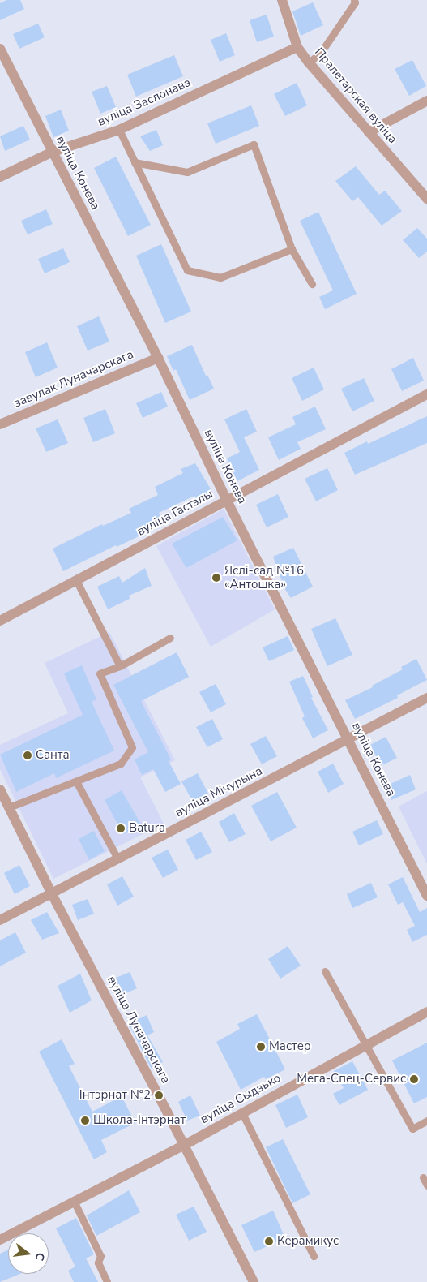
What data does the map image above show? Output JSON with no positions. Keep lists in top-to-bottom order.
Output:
{
  "streets": {
    "street": [
      "Пралетарская вуліца",
      "вуліца Заслонава",
      "вуліца Конева",
      "завулак Луначарскага",
      "вуліца Гастэлы",
      "вуліца Мічурына",
      "вуліца Луначарскага",
      "вуліца Сыдзько"
    ]
  },
  "crossings": [
    ["Пралетарская вуліца", "вуліца Заслонава"],
    ["вуліца Заслонава", "вуліца Конева"],
    ["вуліца Конева", "завулак Луначарскага"],
    ["вуліца Конева", "вуліца Гастэлы"],
    ["вуліца Конева", "вуліца Мічурына"],
    ["вуліца Мічурына", "вуліца Луначарскага"],
    ["вуліца Луначарскага", "вуліца Сыдзько"]
  ],
  "places": [
    "Яслі-сад №16 «Антошка»",
    "Санта",
    "Batura",
    "Мастер",
    "Мега-Спец-Сервис",
    "Інтэрнат №2",
    "Школа-Інтэрнат",
    "Керамикус"
  ],
  "north": "right"
}
